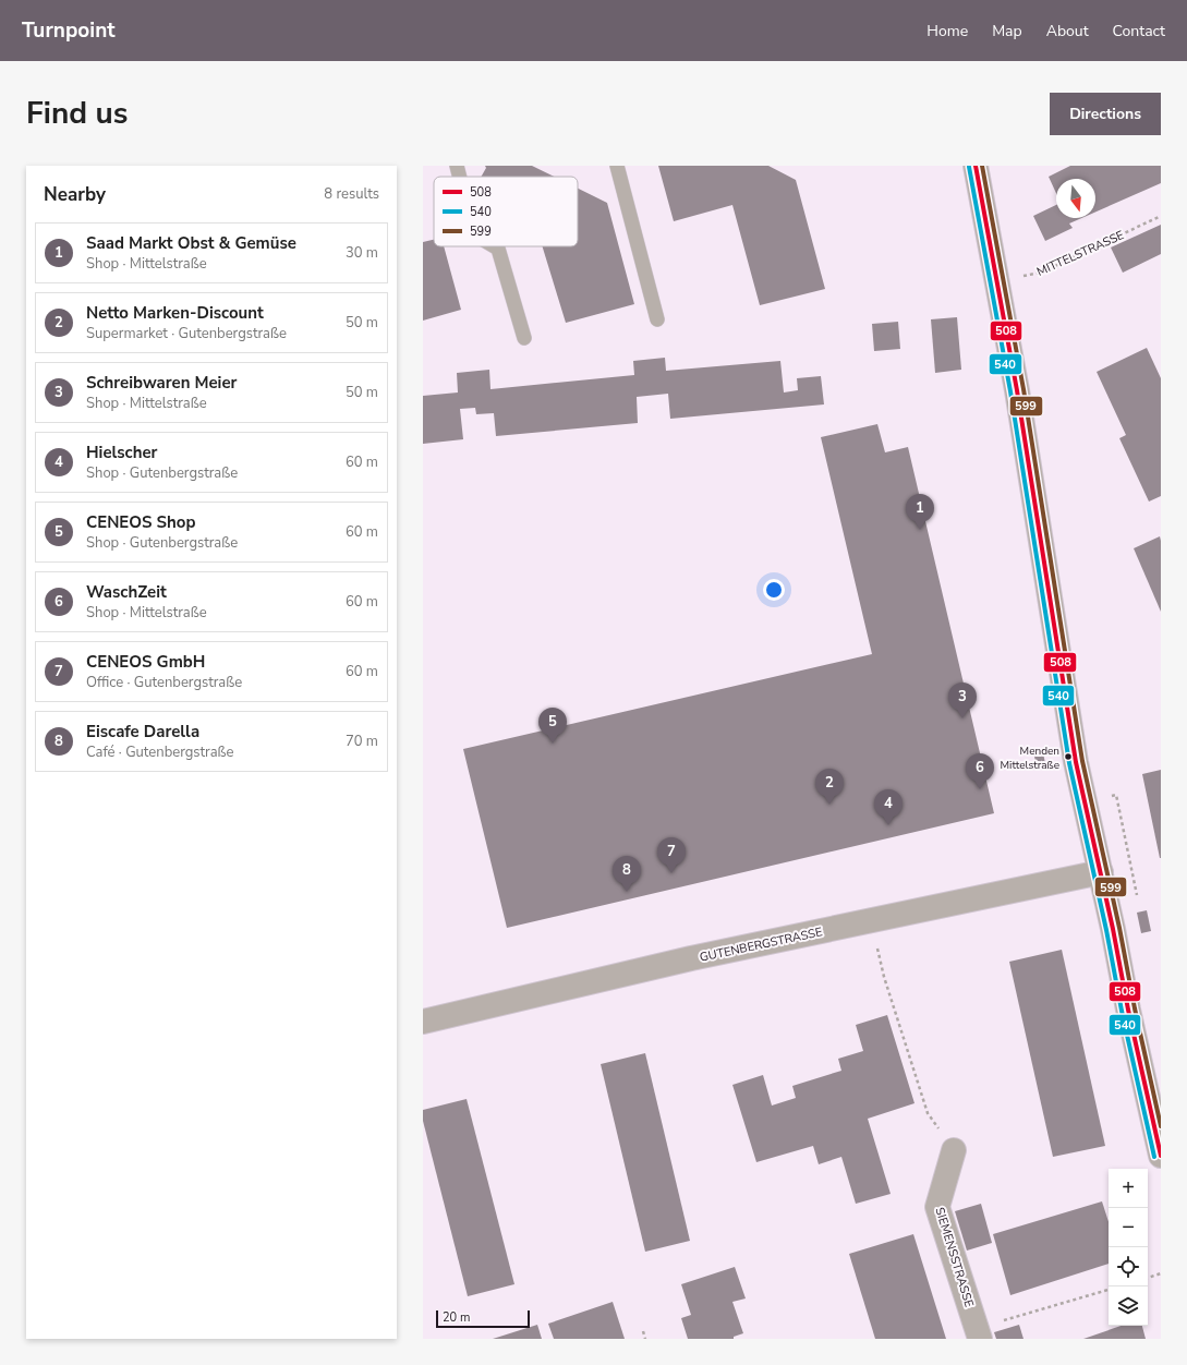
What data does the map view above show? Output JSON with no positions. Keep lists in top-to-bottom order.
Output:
{
  "streets": {
    "street": ["GUTENBERGSTRASSE", "SIEMENSSTRASSE"],
    "path": ["MITTELSTRASSE"]
  },
  "places": ["Menden Mittelstraße"],
  "lines": ["transit line 508", "transit line 599", "transit line 540"],
  "legend": ["508", "540", "599"],
  "scale_bar": "20 m",
  "north": "bottom",
  "page": {
    "header": "Turnpoint",
    "nav": [
      "Home",
      "Map",
      "About",
      "Contact"
    ],
    "title": "Find us",
    "buttons": "Directions",
    "heading": ["Nearby", "8 results"],
    "list": [
      {
        "mark": "1",
        "name": "Saad Markt Obst & Gemüse",
        "note": "Shop · Mittelstraße",
        "value": "30 m"
      },
      {
        "mark": "2",
        "name": "Netto Marken-Discount",
        "note": "Supermarket · Gutenbergstraße",
        "value": "50 m"
      },
      {
        "mark": "3",
        "name": "Schreibwaren Meier",
        "note": "Shop · Mittelstraße",
        "value": "50 m"
      },
      {
        "mark": "4",
        "name": "Hielscher",
        "note": "Shop · Gutenbergstraße",
        "value": "60 m"
      },
      {
        "mark": "5",
        "name": "CENEOS Shop",
        "note": "Shop · Gutenbergstraße",
        "value": "60 m"
      },
      {
        "mark": "6",
        "name": "WaschZeit",
        "note": "Shop · Mittelstraße",
        "value": "60 m"
      },
      {
        "mark": "7",
        "name": "CENEOS GmbH",
        "note": "Office · Gutenbergstraße",
        "value": "60 m"
      },
      {
        "mark": "8",
        "name": "Eiscafe Darella",
        "note": "Café · Gutenbergstraße",
        "value": "70 m"
      }
    ],
    "pins": [
      "1",
      "3",
      "5",
      "6",
      "2",
      "4",
      "7",
      "8"
    ],
    "map_buttons": ["+", "−"],
    "scale": "20 m"
  }
}
